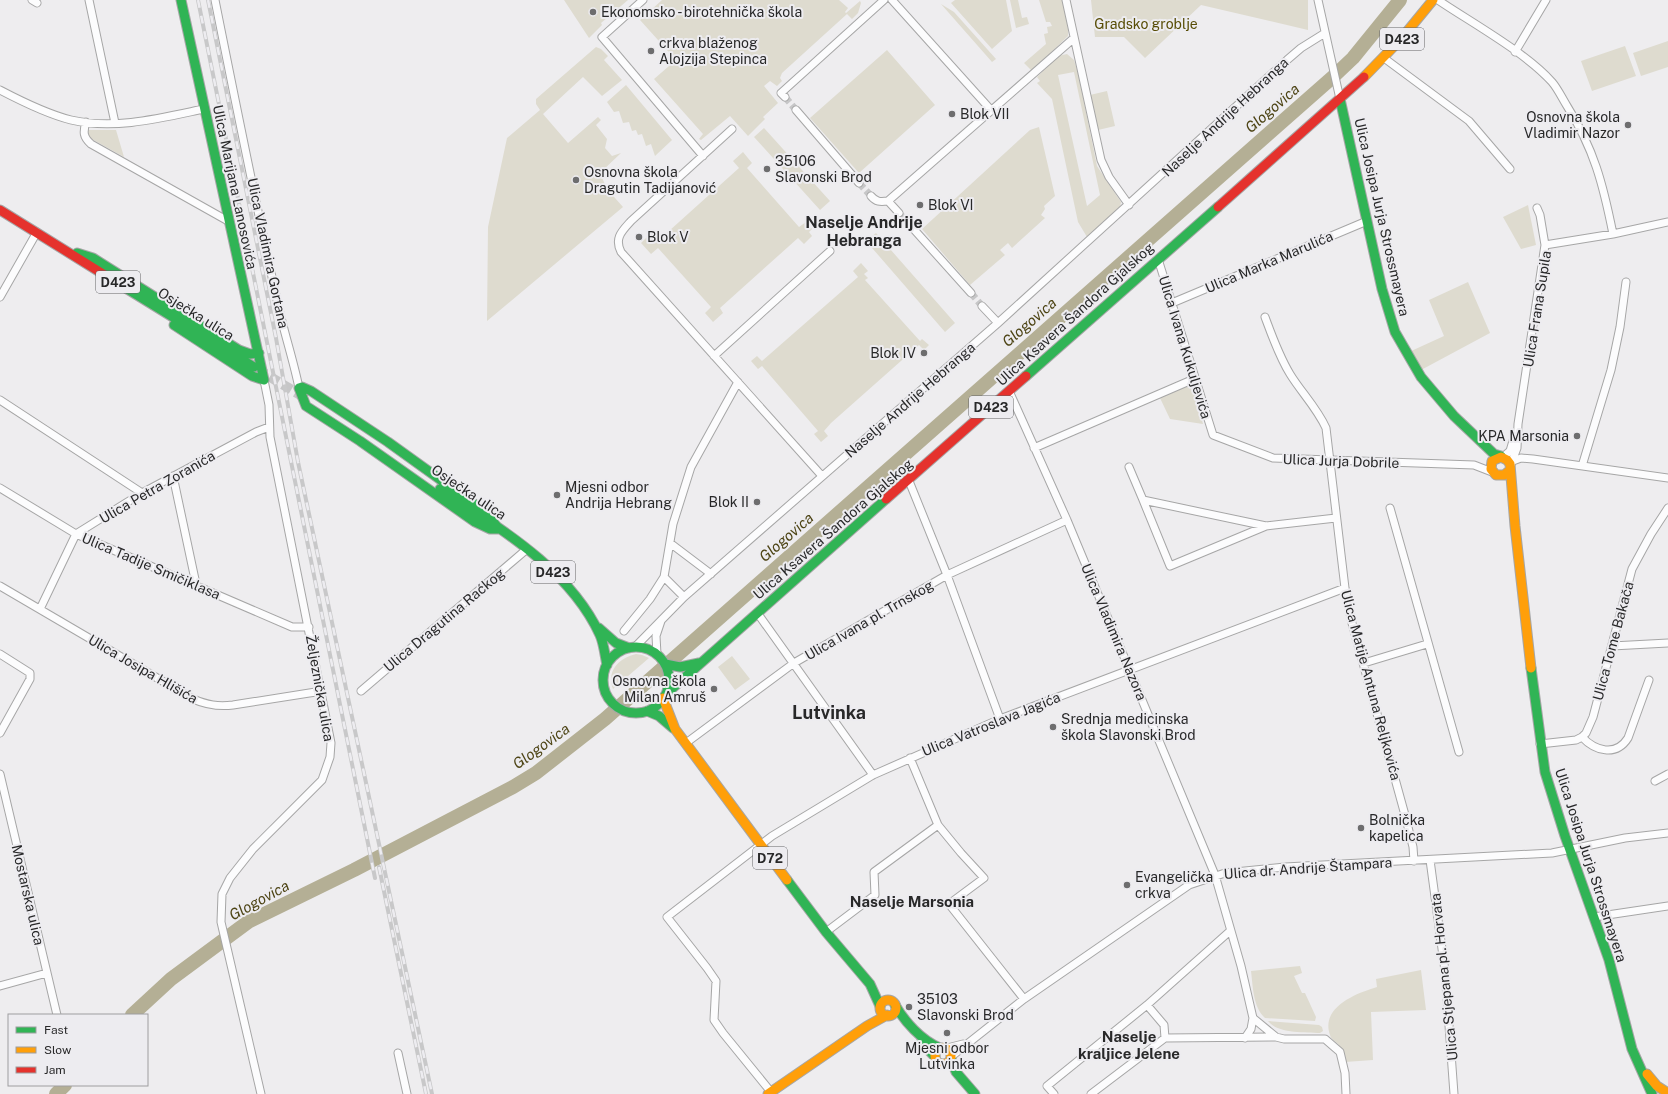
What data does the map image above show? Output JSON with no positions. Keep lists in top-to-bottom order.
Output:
{
  "streets": {
    "main road": [
      "D423",
      "Ulica Marijana Lanosovića",
      "Ulica Josipa Jurja Strossmayera",
      "Osječka ulica",
      "Ulica Ksavera Šandora Gjalskog",
      "D72"
    ],
    "street": [
      "Naselje Andrije Hebranga",
      "Ulica Vladimira Gortana",
      "Ulica Marka Marulića",
      "Ulica Frana Supila",
      "Ulica Ivana Kukuljevića",
      "Ulica Jurja Dobrile",
      "Ulica Petra Zoranića",
      "Ulica Tadije Smičiklasa",
      "Ulica Dragutina Raćkog",
      "Ulica Ivana pl. Trnskog",
      "Ulica Vladimira Nazora",
      "Ulica Tome Bakača",
      "Ulica Josipa Hlišića",
      "Ulica Matije Antuna Reljkovića",
      "Željeznička ulica",
      "Ulica Vatroslava Jagića",
      "Ulica dr. Andrije Štampara",
      "Mostarska ulica",
      "Ulica Stjepana pl. Horvata"
    ]
  },
  "crossings": [
    ["D423", "Naselje Andrije Hebranga"],
    ["D423", "Ulica Josipa Jurja Strossmayera"],
    ["D423", "Osječka ulica"],
    ["D423", "Ulica Ksavera Šandora Gjalskog"],
    ["D423", "D72"],
    ["Naselje Andrije Hebranga", "Osječka ulica"],
    ["Naselje Andrije Hebranga", "D72"],
    ["Ulica Marijana Lanosovića", "Željeznička ulica"],
    ["Ulica Josipa Jurja Strossmayera", "Ulica Marka Marulića"],
    ["Ulica Josipa Jurja Strossmayera", "Ulica Frana Supila"],
    ["Ulica Josipa Jurja Strossmayera", "Ulica Ksavera Šandora Gjalskog"],
    ["Ulica Josipa Jurja Strossmayera", "Ulica Jurja Dobrile"],
    ["Ulica Josipa Jurja Strossmayera", "Ulica dr. Andrije Štampara"],
    ["Ulica Marka Marulića", "Ulica Ivana Kukuljevića"],
    ["Ulica Frana Supila", "Ulica Jurja Dobrile"],
    ["Osječka ulica", "Ulica Dragutina Raćkog"],
    ["Osječka ulica", "D72"],
    ["Ulica Ksavera Šandora Gjalskog", "Ulica Ivana Kukuljevića"],
    ["Ulica Ksavera Šandora Gjalskog", "Ulica Vladimira Nazora"],
    ["Ulica Ivana Kukuljevića", "Ulica Jurja Dobrile"],
    ["Ulica Jurja Dobrile", "Ulica Matije Antuna Reljkovića"],
    ["Ulica Petra Zoranića", "Ulica Tadije Smičiklasa"],
    ["Ulica Petra Zoranića", "Željeznička ulica"],
    ["Ulica Tadije Smičiklasa", "Željeznička ulica"],
    ["Ulica Ivana pl. Trnskog", "Ulica Vladimira Nazora"],
    ["Ulica Ivana pl. Trnskog", "D72"],
    ["Ulica Vladimira Nazora", "Ulica Vatroslava Jagića"],
    ["Ulica Vladimira Nazora", "Ulica dr. Andrije Štampara"],
    ["Ulica Josipa Hlišića", "Željeznička ulica"],
    ["Ulica Matije Antuna Reljkovića", "Ulica Vatroslava Jagića"],
    ["Ulica Matije Antuna Reljkovića", "Ulica dr. Andrije Štampara"],
    ["Ulica Vatroslava Jagića", "D72"],
    ["Ulica dr. Andrije Štampara", "Ulica Stjepana pl. Horvata"]
  ],
  "districts": [
    "Naselje Andrije Hebranga",
    "Lutvinka",
    "Naselje Marsonia",
    "Naselje kraljice Jelene"
  ],
  "water": ["Glogovica"],
  "parks": ["Gradsko groblje"],
  "places": [
    "Ekonomsko - birotehnička škola",
    "crkva blaženog Alojzija Stepinca",
    "Blok VII",
    "Osnovna škola Vladimir Nazor",
    "35106 Slavonski Brod",
    "Osnovna škola Dragutin Tadijanović",
    "Blok VI",
    "Blok V",
    "Blok IV",
    "KPA Marsonia",
    "Mjesni odbor Andrija Hebrang",
    "Blok II",
    "Osnovna škola Milan Amruš",
    "Srednja medicinska škola Slavonski Brod",
    "Bolnička kapelica",
    "Evangelička crkva",
    "35103 Slavonski Brod",
    "Mjesni odbor Lutvinka"
  ],
  "legend": ["Fast", "Slow", "Jam"]
}
